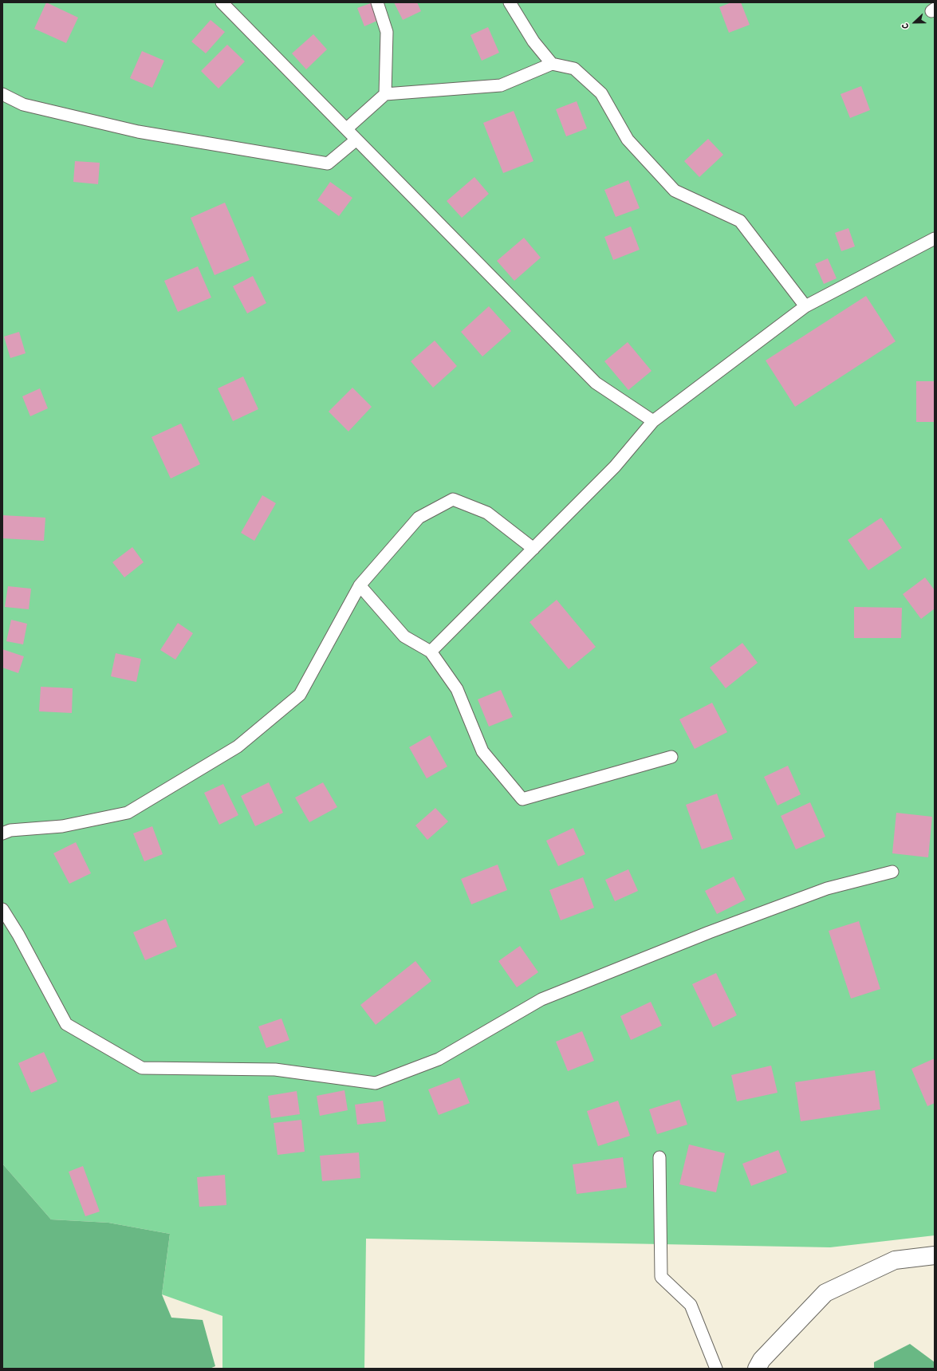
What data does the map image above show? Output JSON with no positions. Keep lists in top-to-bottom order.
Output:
{
  "north": "left"
}
